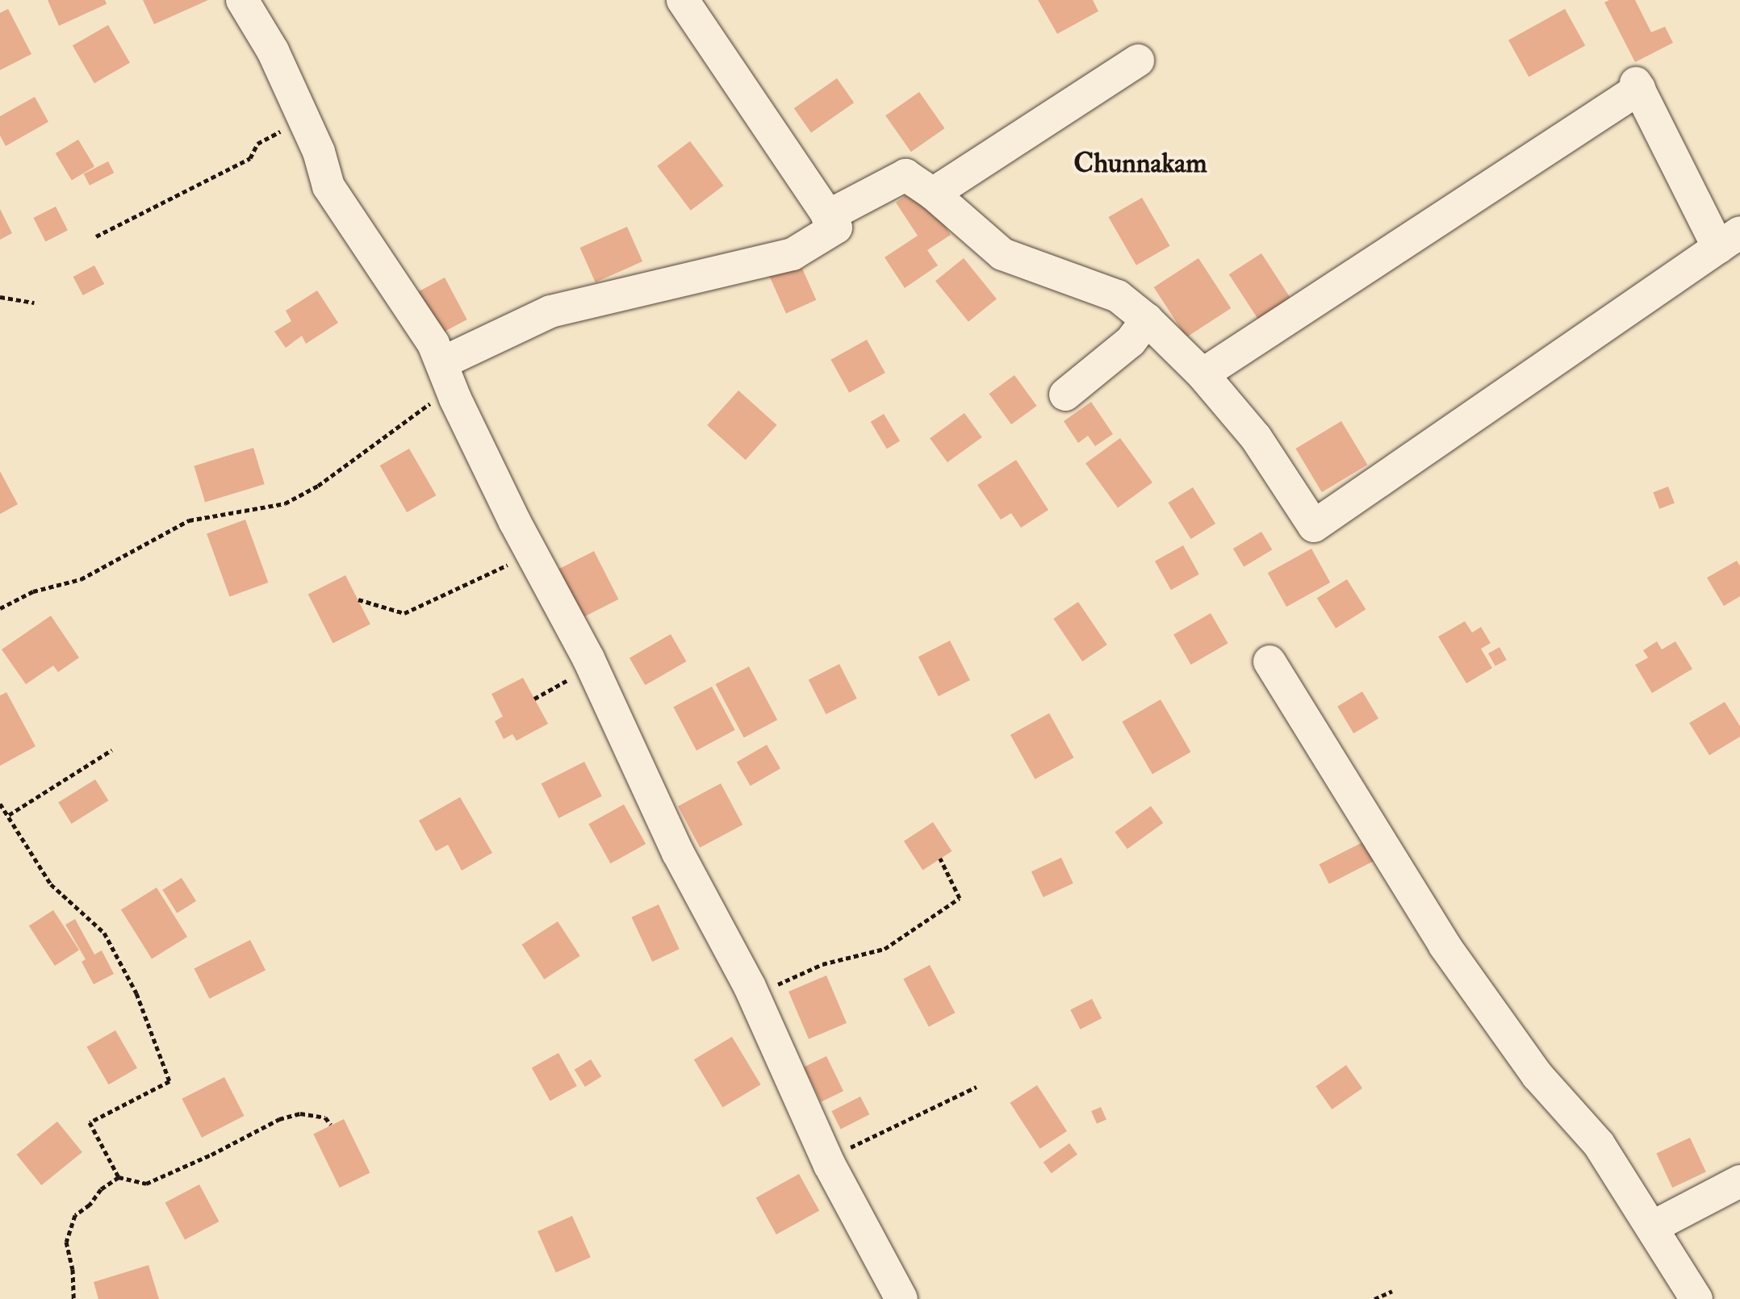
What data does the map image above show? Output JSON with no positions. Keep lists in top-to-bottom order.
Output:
{
  "districts": ["Chunnakam"]
}
